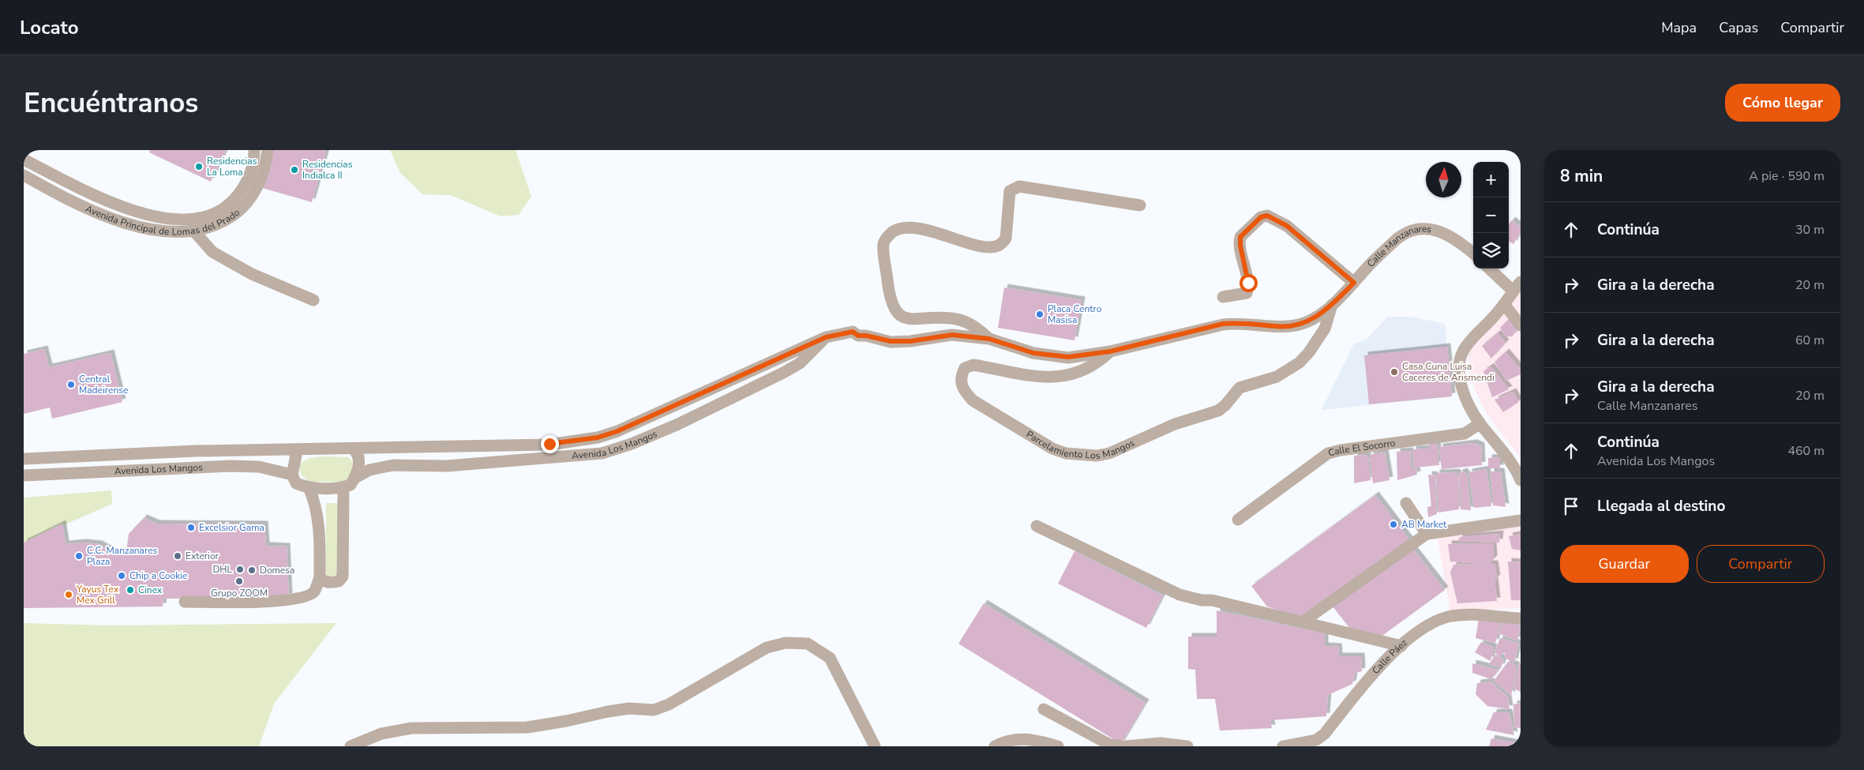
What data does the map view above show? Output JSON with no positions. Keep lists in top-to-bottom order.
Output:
{
  "streets": {
    "street": [
      "Avenida Principal de Lomas del Prado",
      "Calle Manzanares",
      "Parcelamiento Los Mangos",
      "Avenida Los Mangos",
      "Calle El Socorro",
      "Calle Páez"
    ]
  },
  "crossings": [
    ["Calle Manzanares", "Parcelamiento Los Mangos"],
    ["Calle Manzanares", "Avenida Los Mangos"],
    ["Parcelamiento Los Mangos", "Avenida Los Mangos"]
  ],
  "places": [
    "Residencias La Loma",
    "Residencias Indialca II",
    "Placa Centro Masisa",
    "Casa Cuna Luisa Caceres de Arismendi",
    "Central Madeirense",
    "AB Market",
    "Excelsior Gama",
    "C.C. Manzanares Plaza",
    "Exterior",
    "DHL",
    "Domesa",
    "Chip a Cookie",
    "Grupo ZOOM",
    "Cinex",
    "Yayus Tex Mex Grill"
  ],
  "north": "top",
  "page": {
    "header": "Locato",
    "nav": ["Mapa", "Capas", "Compartir"],
    "buttons": [
      "Cómo llegar",
      ["Guardar", "Compartir"]
    ],
    "title": "Encuéntranos",
    "heading": ["8 min", "A pie · 590 m"],
    "map_buttons": ["+", "−"],
    "list": [
      ["Continúa", "30 m"],
      ["Gira a la derecha", "20 m"],
      ["Gira a la derecha", "60 m"],
      ["Gira a la derecha", "Calle Manzanares", "20 m"],
      ["Continúa", "Avenida Los Mangos", "460 m"],
      "Llegada al destino"
    ]
  }
}
